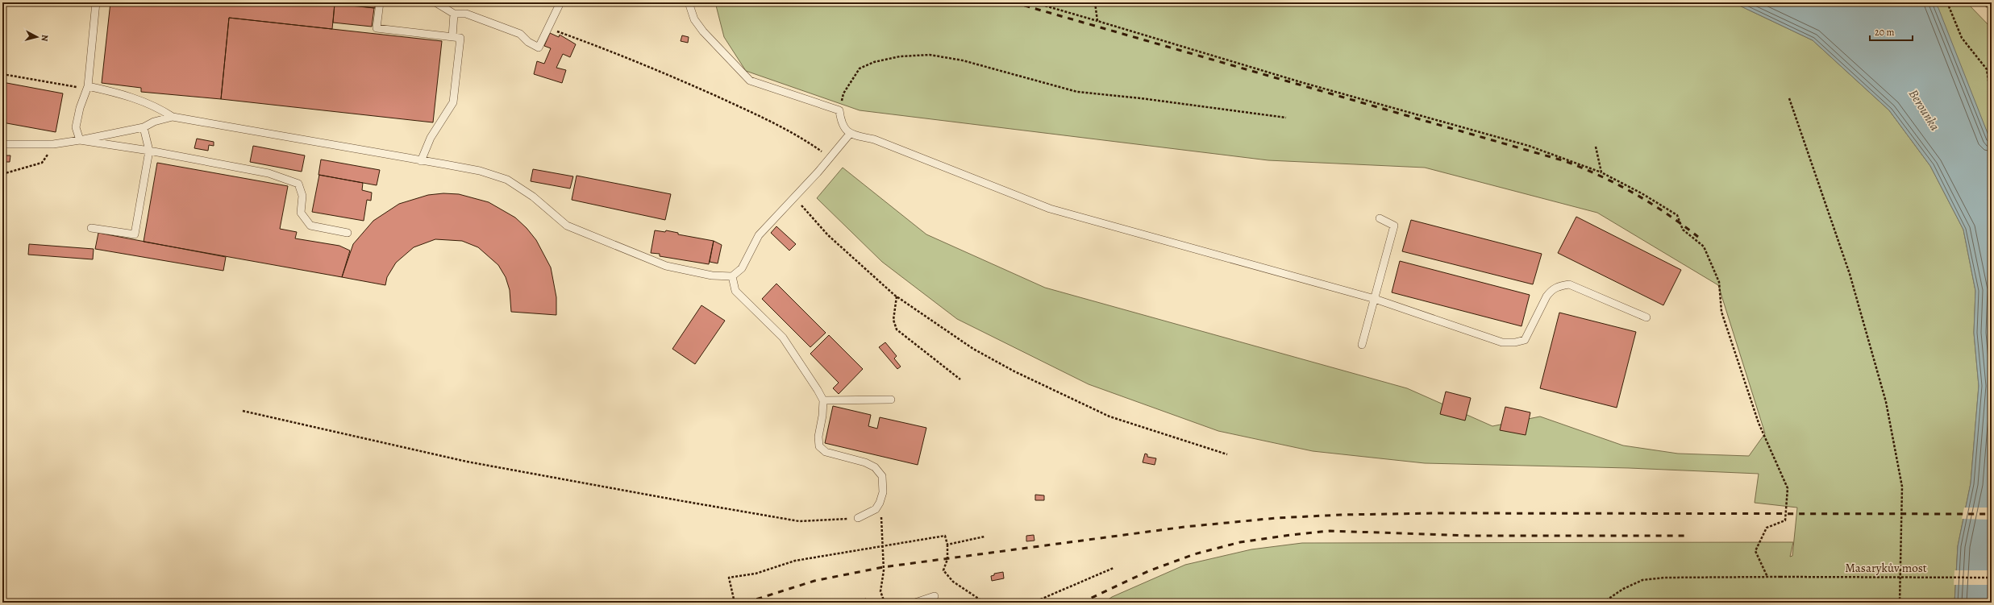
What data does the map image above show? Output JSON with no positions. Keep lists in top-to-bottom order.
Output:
{
  "streets": {
    "path": ["Masarykův most"]
  },
  "water": ["Berounka"],
  "scale_bar": "20 m",
  "north": "right"
}
